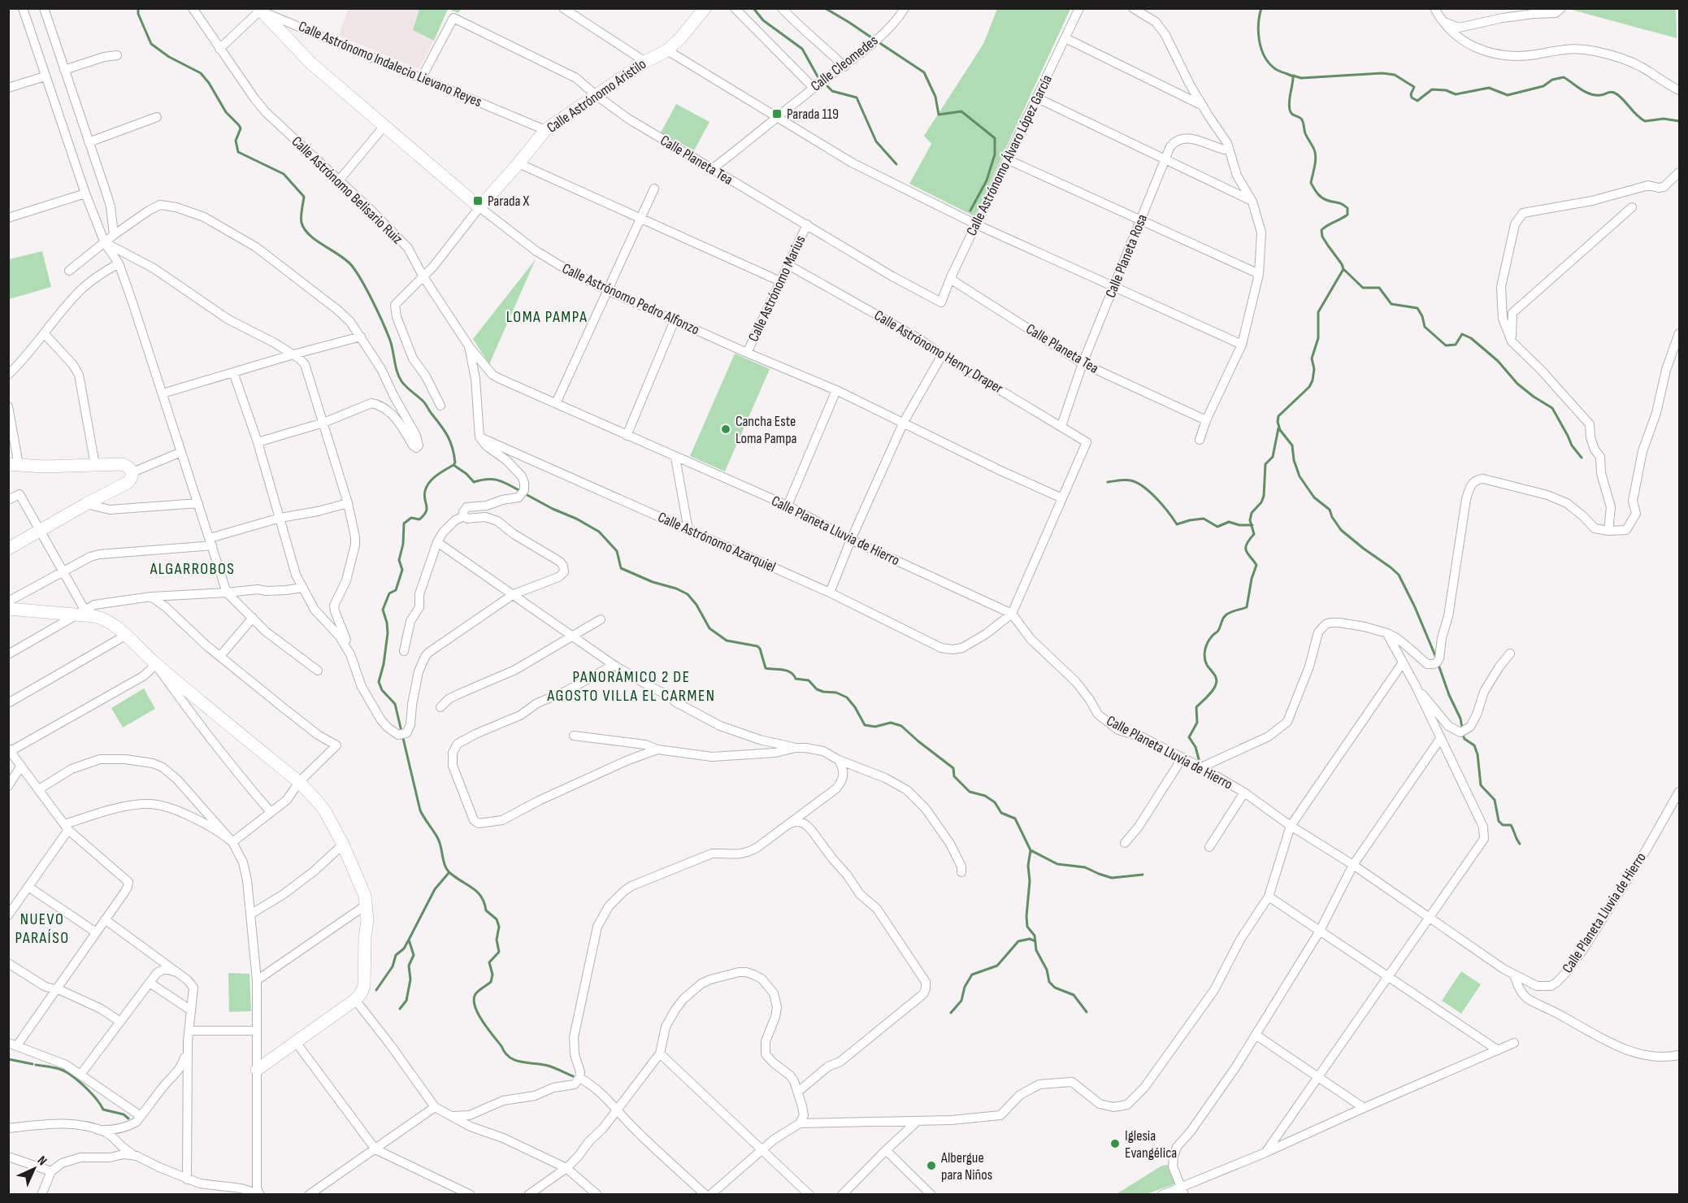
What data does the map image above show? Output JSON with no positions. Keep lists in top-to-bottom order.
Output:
{
  "streets": {
    "street": [
      "Calle Cleomedes",
      "Calle Astrónomo Indalecio Lievano Reyes",
      "Calle Astrónomo Aristilo",
      "Calle Astrónomo Álvaro López García",
      "Calle Planeta Tea",
      "Calle Astrónomo Belisario Ruiz",
      "Calle Planeta Rosa",
      "Calle Astrónomo Marius",
      "Calle Astrónomo Pedro Alfonzo",
      "Calle Astrónomo Henry Draper",
      "Calle Planeta Lluvia de Hierro",
      "Calle Astrónomo Azarquiel"
    ]
  },
  "crossings": [
    ["Calle Cleomedes", "Calle Planeta Tea"],
    ["Calle Astrónomo Indalecio Lievano Reyes", "Calle Astrónomo Aristilo"],
    ["Calle Astrónomo Indalecio Lievano Reyes", "Calle Planeta Tea"],
    ["Calle Astrónomo Indalecio Lievano Reyes", "Calle Astrónomo Pedro Alfonzo"],
    ["Calle Astrónomo Aristilo", "Calle Planeta Tea"],
    ["Calle Astrónomo Aristilo", "Calle Astrónomo Belisario Ruiz"],
    ["Calle Astrónomo Aristilo", "Calle Astrónomo Pedro Alfonzo"],
    ["Calle Astrónomo Álvaro López García", "Calle Planeta Tea"],
    ["Calle Planeta Tea", "Calle Planeta Rosa"],
    ["Calle Planeta Tea", "Calle Astrónomo Marius"],
    ["Calle Astrónomo Belisario Ruiz", "Calle Planeta Lluvia de Hierro"],
    ["Calle Astrónomo Belisario Ruiz", "Calle Astrónomo Azarquiel"],
    ["Calle Planeta Rosa", "Calle Astrónomo Henry Draper"],
    ["Calle Astrónomo Marius", "Calle Astrónomo Pedro Alfonzo"],
    ["Calle Astrónomo Marius", "Calle Astrónomo Henry Draper"],
    ["Calle Astrónomo Pedro Alfonzo", "Calle Astrónomo Henry Draper"],
    ["Calle Planeta Lluvia de Hierro", "Calle Astrónomo Azarquiel"]
  ],
  "districts": [
    "LOMA PAMPA",
    "ALGARROBOS",
    "PANORÁMICO 2 DE AGOSTO VILLA EL CARMEN",
    "NUEVO PARAÍSO"
  ],
  "places": {
    "transit": ["Parada 119", "Parada X"],
    "other": ["Cancha Este Loma Pampa", "Iglesia Evangélica", "Albergue para Niños"]
  },
  "north": "top right"
}
